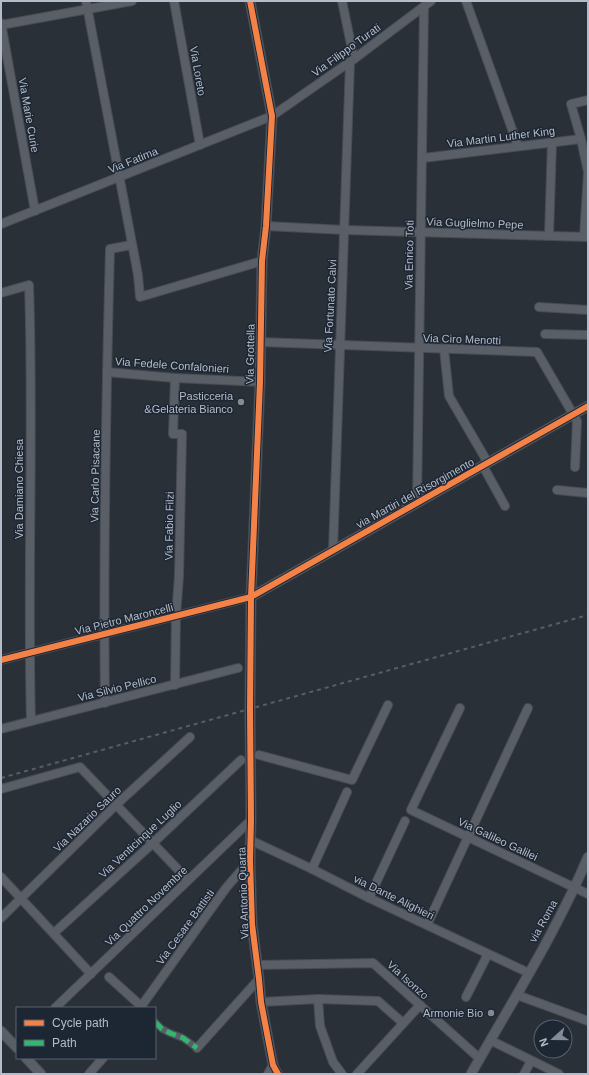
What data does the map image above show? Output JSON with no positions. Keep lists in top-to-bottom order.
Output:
{
  "streets": {
    "street": [
      "Via Filippo Turati",
      "Via Loreto",
      "Via Marie Curie",
      "Via Martin Luther King",
      "Via Fatima",
      "Via Guglielmo Pepe",
      "Via Enrico Toti",
      "Via Fortunato Calvi",
      "Via Ciro Menotti",
      "Via Grottella",
      "Via Fedele Confalonieri",
      "Via Carlo Pisacane",
      "Via Damiano Chiesa",
      "via Martiri del Risorgimento",
      "Via Fabio Filzi",
      "Via Pietro Maroncelli",
      "Via Silvio Pellico",
      "Via Nazario Sauro",
      "Via Venticinque Luglio",
      "Via Galileo Galilei",
      "Via Antonio Quarta",
      "via Dante Alighieri",
      "Via Quattro Novembre",
      "via Roma",
      "Via Cesare Battisti",
      "Via Isonzo"
    ]
  },
  "crossings": [
    ["Via Filippo Turati", "Via Fatima"],
    ["Via Filippo Turati", "Via Enrico Toti"],
    ["Via Filippo Turati", "Via Fortunato Calvi"],
    ["Via Filippo Turati", "Via Grottella"],
    ["Via Loreto", "Via Fatima"],
    ["Via Marie Curie", "Via Fatima"],
    ["Via Martin Luther King", "Via Enrico Toti"],
    ["Via Fatima", "Via Grottella"],
    ["Via Guglielmo Pepe", "Via Enrico Toti"],
    ["Via Guglielmo Pepe", "Via Fortunato Calvi"],
    ["Via Guglielmo Pepe", "Via Grottella"],
    ["Via Enrico Toti", "Via Ciro Menotti"],
    ["Via Enrico Toti", "via Martiri del Risorgimento"],
    ["Via Fortunato Calvi", "Via Ciro Menotti"],
    ["Via Fortunato Calvi", "via Martiri del Risorgimento"],
    ["Via Ciro Menotti", "Via Grottella"],
    ["Via Ciro Menotti", "via Martiri del Risorgimento"],
    ["Via Grottella", "Via Fedele Confalonieri"],
    ["Via Grottella", "via Martiri del Risorgimento"],
    ["Via Grottella", "Via Pietro Maroncelli"],
    ["Via Grottella", "Via Antonio Quarta"],
    ["Via Fedele Confalonieri", "Via Carlo Pisacane"],
    ["Via Fedele Confalonieri", "Via Fabio Filzi"],
    ["Via Carlo Pisacane", "Via Pietro Maroncelli"],
    ["Via Carlo Pisacane", "Via Silvio Pellico"],
    ["Via Damiano Chiesa", "Via Pietro Maroncelli"],
    ["Via Damiano Chiesa", "Via Silvio Pellico"],
    ["via Martiri del Risorgimento", "Via Pietro Maroncelli"],
    ["Via Fabio Filzi", "Via Pietro Maroncelli"],
    ["Via Fabio Filzi", "Via Silvio Pellico"],
    ["Via Galileo Galilei", "via Roma"],
    ["Via Antonio Quarta", "via Dante Alighieri"],
    ["Via Antonio Quarta", "Via Quattro Novembre"],
    ["Via Antonio Quarta", "Via Cesare Battisti"],
    ["Via Antonio Quarta", "Via Isonzo"],
    ["via Dante Alighieri", "via Roma"],
    ["via Roma", "Via Isonzo"]
  ],
  "places": ["Pasticceria &Gelateria Bianco", "Armonie Bio"],
  "legend": ["Cycle path", "Path"],
  "north": "left"
}
